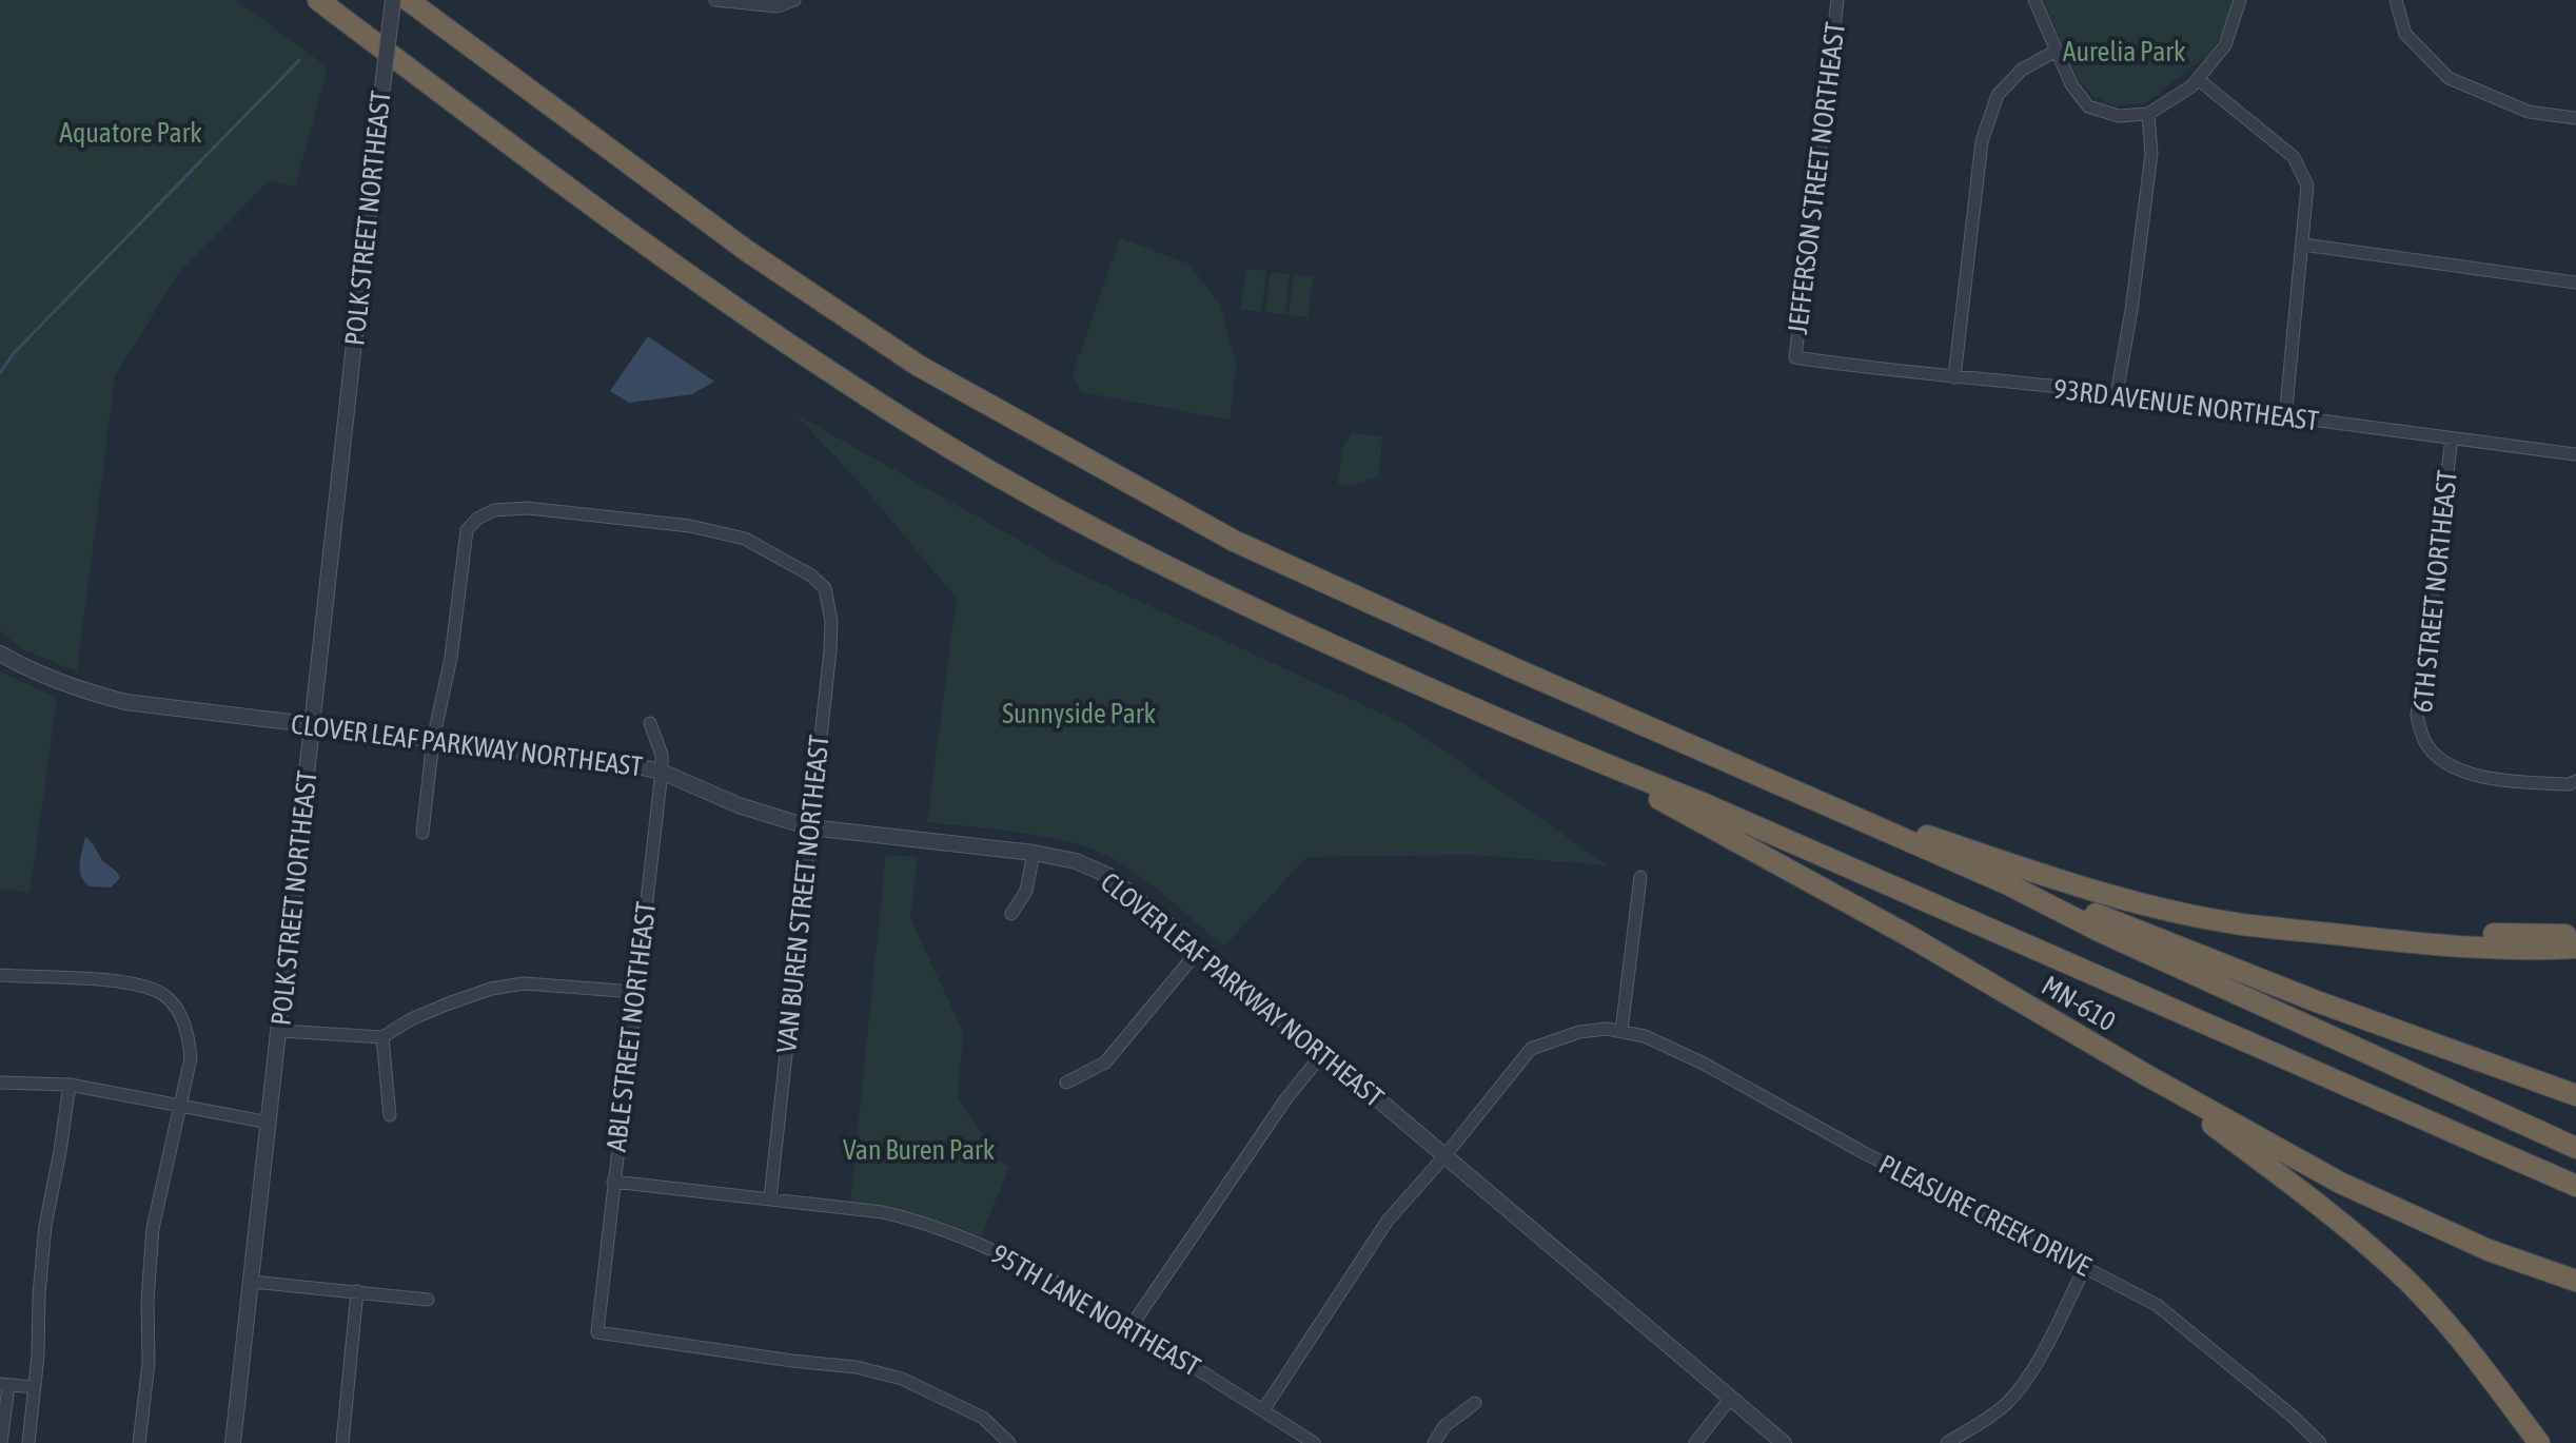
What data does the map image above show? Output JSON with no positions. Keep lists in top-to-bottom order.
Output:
{
  "streets": {
    "highway": ["MN-610"],
    "street": [
      "JEFFERSON STREET NORTHEAST",
      "POLK STREET NORTHEAST",
      "93RD AVENUE NORTHEAST",
      "6TH STREET NORTHEAST",
      "CLOVER LEAF PARKWAY NORTHEAST",
      "VAN BUREN STREET NORTHEAST",
      "ABLE STREET NORTHEAST",
      "PLEASURE CREEK DRIVE",
      "95TH LANE NORTHEAST"
    ]
  },
  "crossings": [
    ["JEFFERSON STREET NORTHEAST", "93RD AVENUE NORTHEAST"],
    ["POLK STREET NORTHEAST", "CLOVER LEAF PARKWAY NORTHEAST"],
    ["93RD AVENUE NORTHEAST", "6TH STREET NORTHEAST"],
    ["CLOVER LEAF PARKWAY NORTHEAST", "VAN BUREN STREET NORTHEAST"],
    ["CLOVER LEAF PARKWAY NORTHEAST", "ABLE STREET NORTHEAST"],
    ["CLOVER LEAF PARKWAY NORTHEAST", "PLEASURE CREEK DRIVE"],
    ["VAN BUREN STREET NORTHEAST", "95TH LANE NORTHEAST"],
    ["ABLE STREET NORTHEAST", "95TH LANE NORTHEAST"],
    ["PLEASURE CREEK DRIVE", "95TH LANE NORTHEAST"]
  ],
  "parks": [
    "Aurelia Park",
    "Aquatore Park",
    "Sunnyside Park",
    "Van Buren Park"
  ]
}
